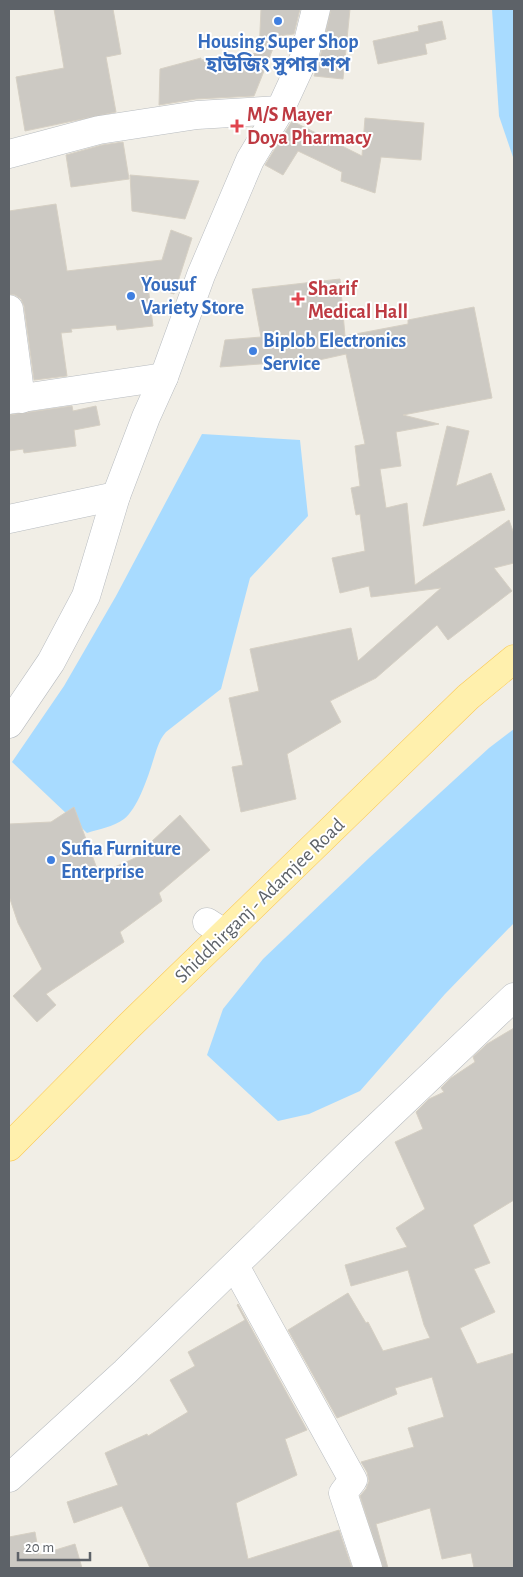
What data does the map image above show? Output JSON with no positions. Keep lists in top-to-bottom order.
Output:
{
  "streets": {
    "main road": ["Shiddhirganj - Adamjee Road"]
  },
  "places": {
    "other": [
      "Housing Super Shop হাউজিং সুপার শপ",
      "Yousuf Variety Store",
      "Biplob Electronics Service",
      "Sufia Furniture Enterprise"
    ],
    "health": ["M/S Mayer Doya Pharmacy", "Sharif Medical Hall"]
  },
  "scale_bar": "20 m"
}
